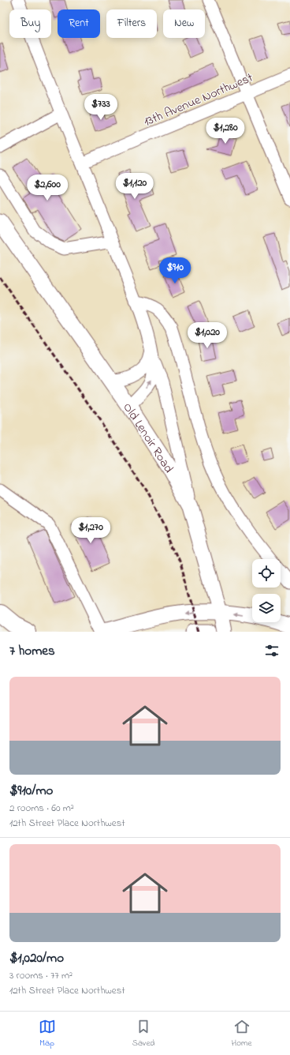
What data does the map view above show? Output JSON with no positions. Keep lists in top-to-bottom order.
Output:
{
  "streets": {
    "main road": ["Old Lenoir Road"],
    "street": ["13th Avenue Northwest"]
  },
  "page": {
    "chip": [
      "Buy",
      "Rent",
      "Filters",
      "New"
    ],
    "price": [
      "$733",
      "$1,280",
      "$1,120",
      "$2,600",
      "$910",
      "$1,020",
      "$1,270"
    ],
    "heading": "7 homes",
    "list": [
      {
        "name": "$910/mo",
        "note": "2 rooms · 60 m² · 12th Street Place Northwest"
      },
      {
        "name": "$1,020/mo",
        "note": "3 rooms · 77 m² · 12th Street Place Northwest"
      }
    ],
    "tabs": ["Map", "Saved", "Home"]
  }
}
